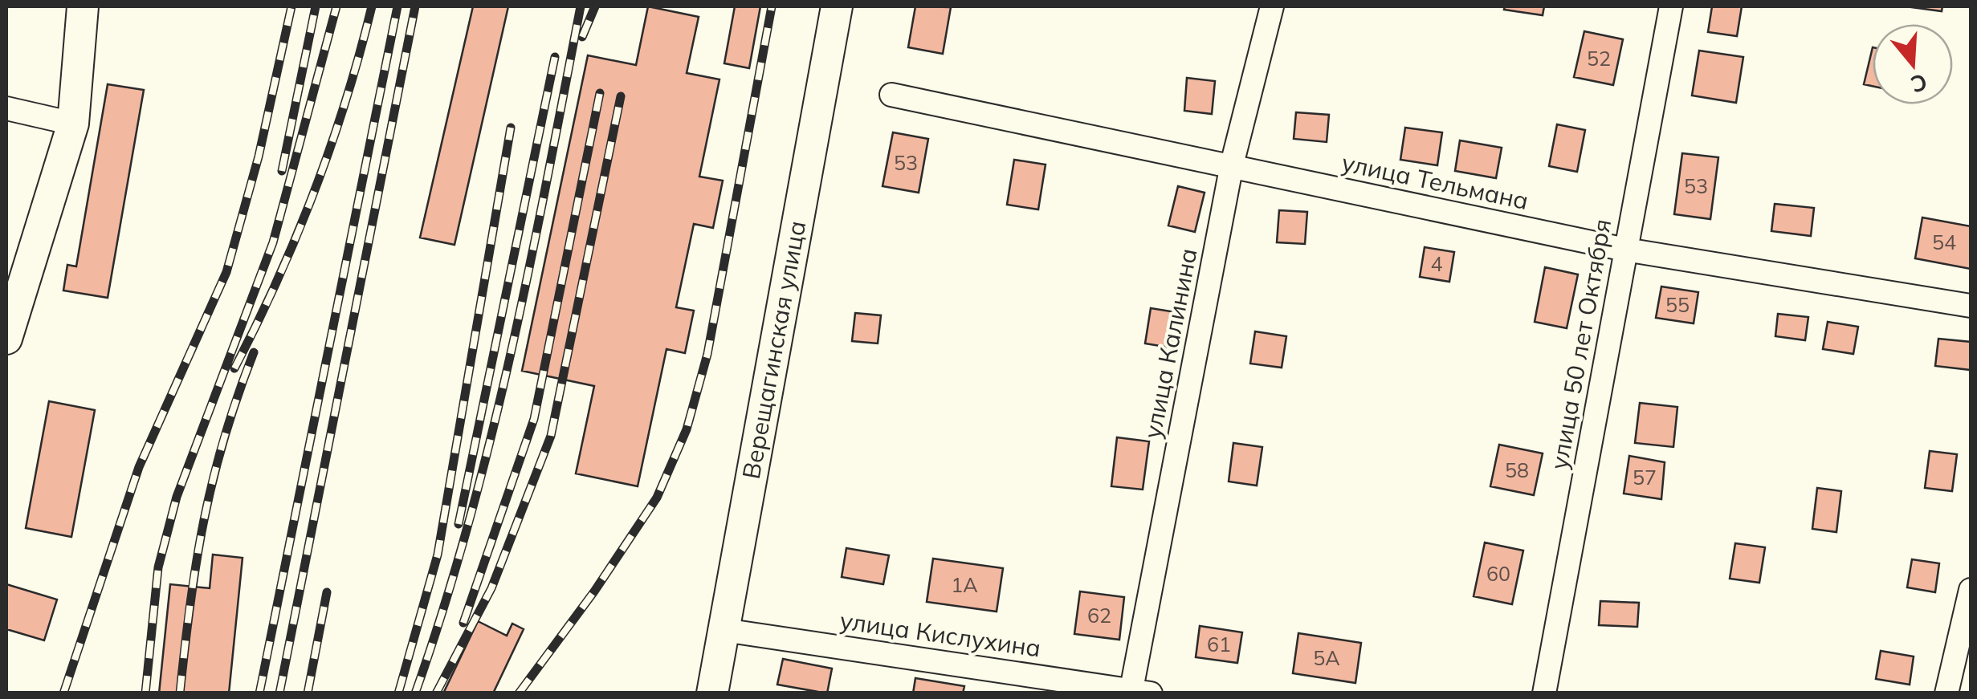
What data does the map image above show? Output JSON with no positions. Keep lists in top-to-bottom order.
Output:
{
  "streets": {
    "main road": ["Верещагинская улица"],
    "street": [
      "улица Тельмана",
      "улица Калинина",
      "улица 50 лет Октября",
      "улица Кислухина"
    ]
  },
  "crossings": [
    ["улица Тельмана", "улица Калинина"],
    ["улица Тельмана", "улица 50 лет Октября"],
    ["улица Калинина", "улица Кислухина"],
    ["Верещагинская улица", "улица Кислухина"]
  ],
  "house_numbers": [
    "52",
    "53",
    "53",
    "54",
    "4",
    "55",
    "58",
    "57",
    "60",
    "1А",
    "62",
    "61",
    "5А"
  ],
  "north": "bottom"
}
